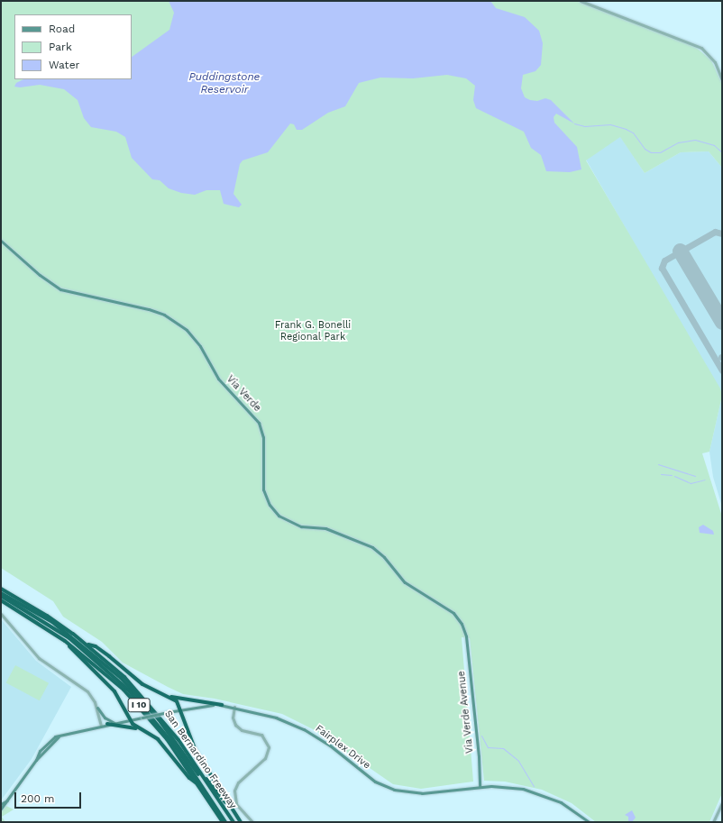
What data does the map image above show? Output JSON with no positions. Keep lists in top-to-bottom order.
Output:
{
  "streets": {
    "highway": ["I 10", "San Bernardino Freeway"],
    "main road": ["Via Verde", "Via Verde Avenue", "Fairplex Drive"]
  },
  "crossings": [
    ["Via Verde", "Via Verde Avenue"],
    ["Via Verde Avenue", "Fairplex Drive"]
  ],
  "water": ["Puddingstone Reservoir"],
  "parks": ["Frank G. Bonelli Regional Park"],
  "legend": ["Road", "Park", "Water"],
  "scale_bar": "200 m"
}
